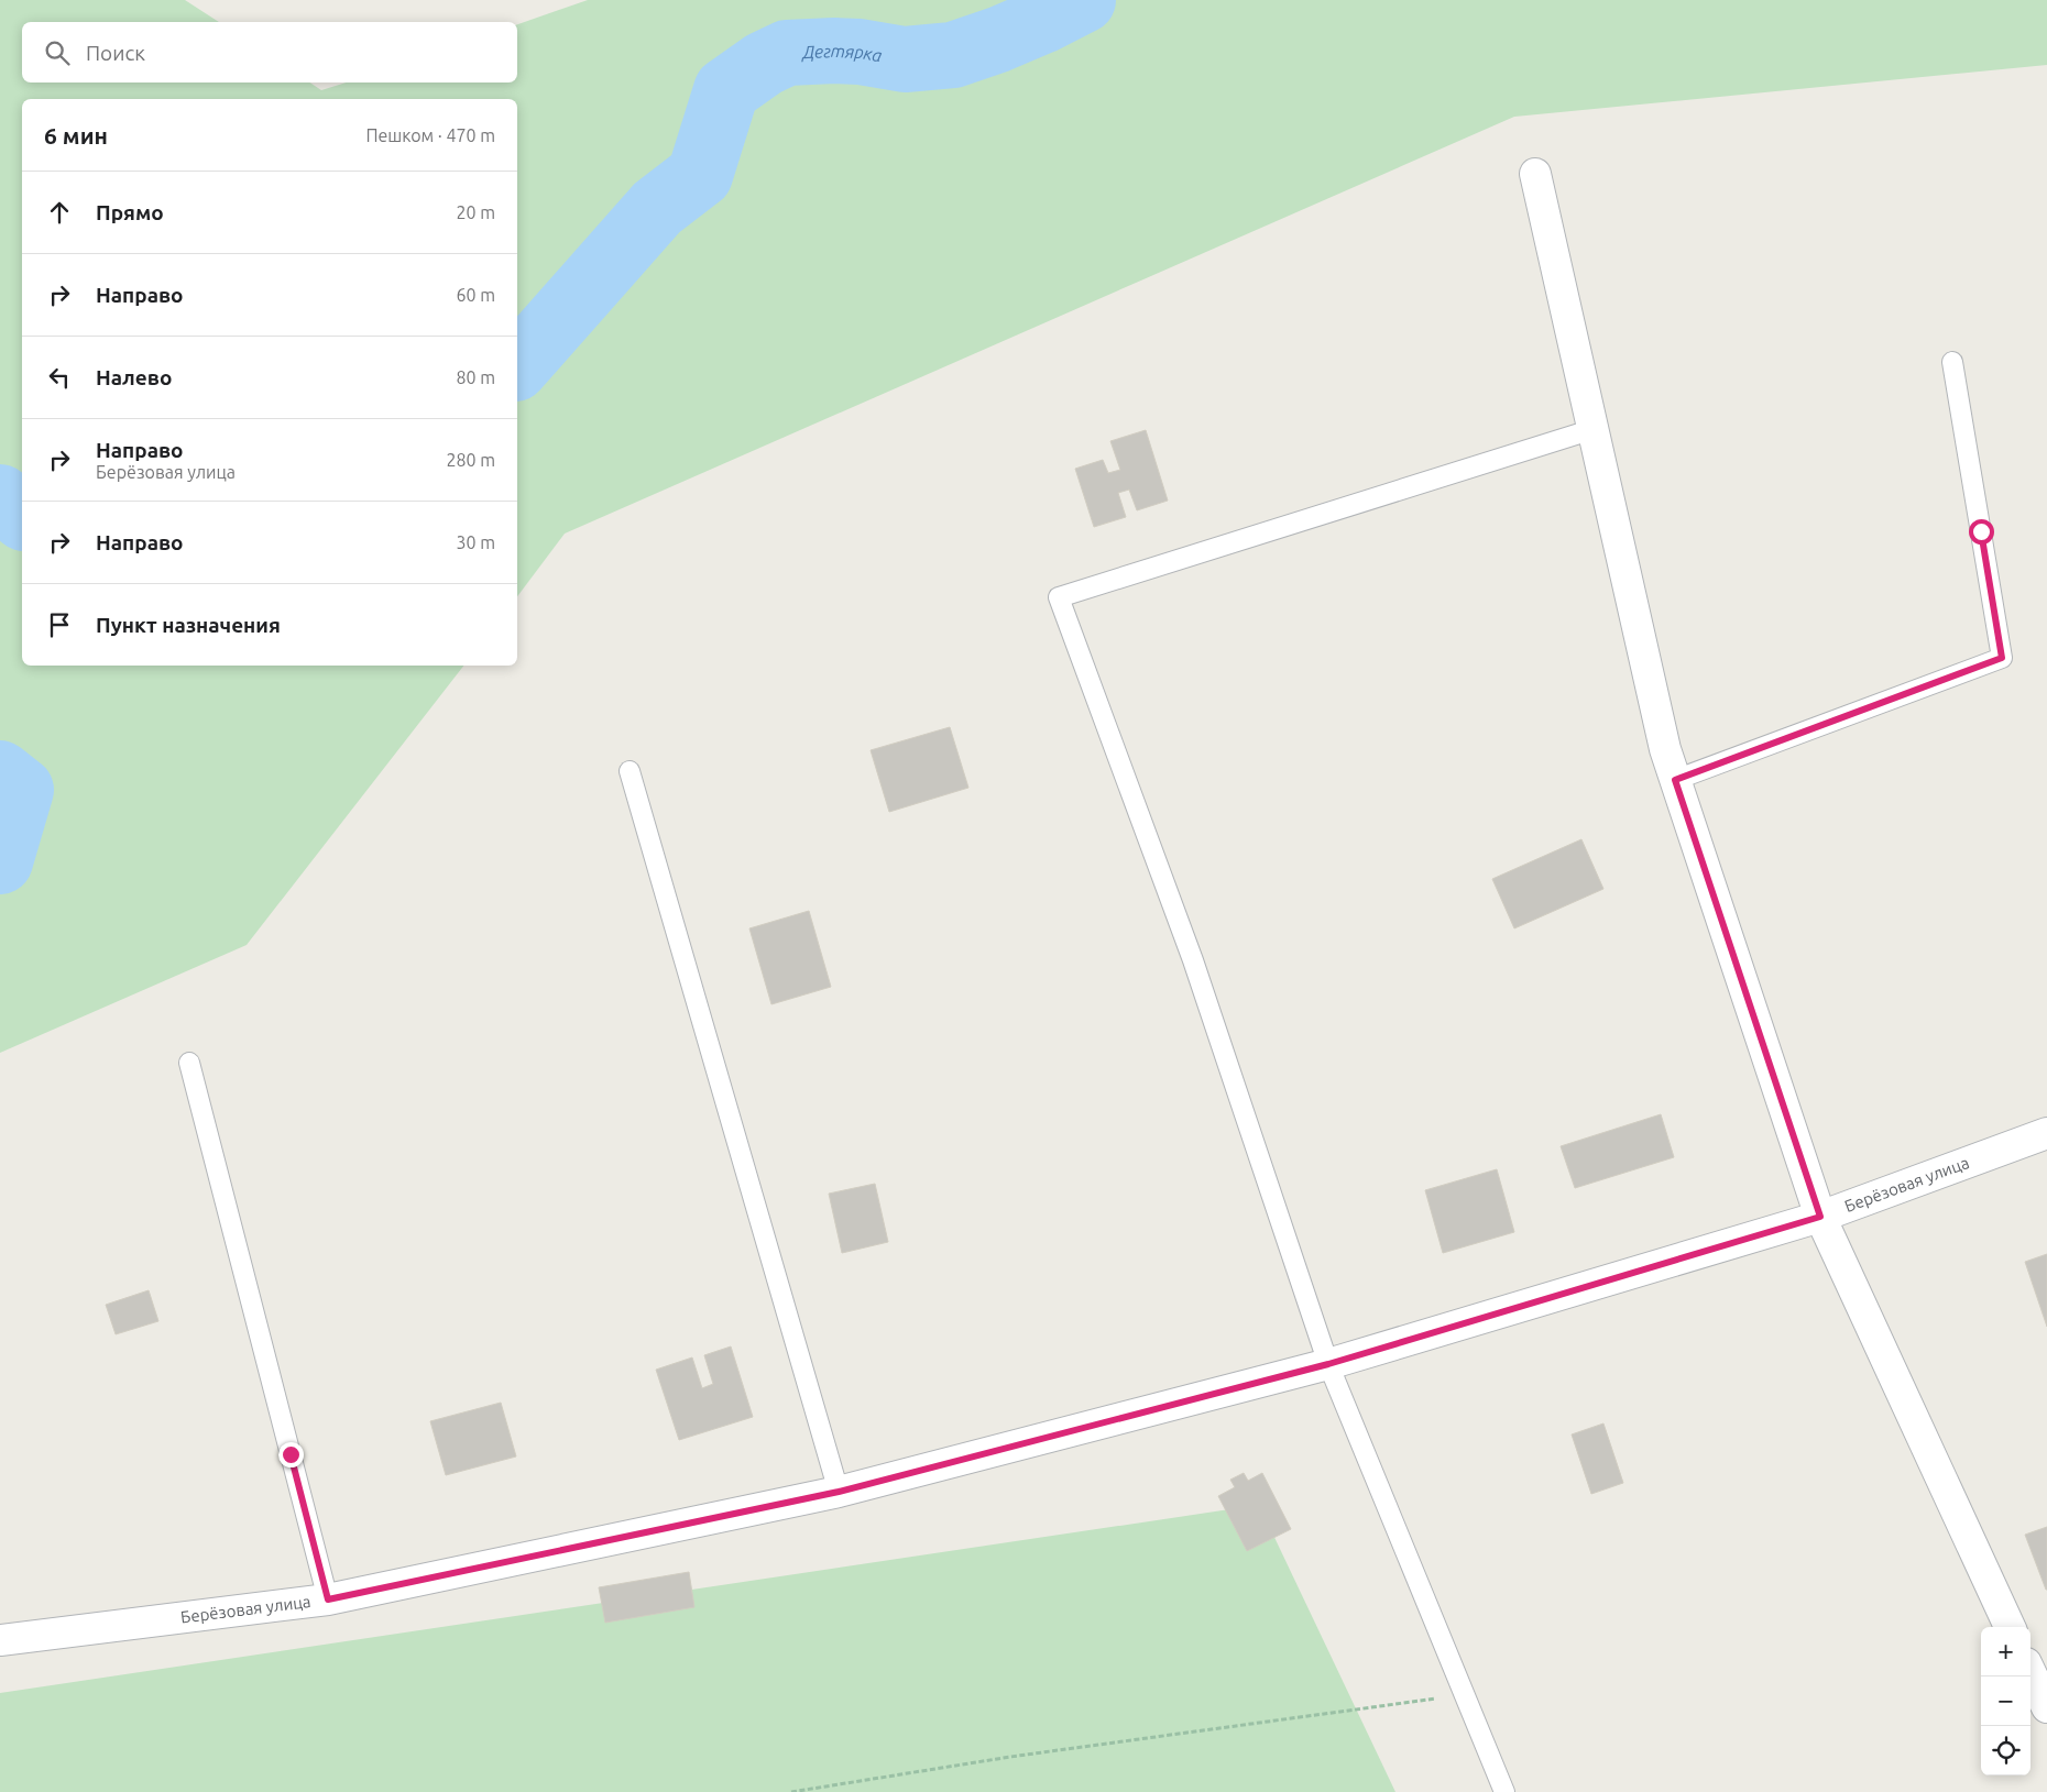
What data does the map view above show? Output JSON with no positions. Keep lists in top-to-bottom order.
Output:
{
  "streets": {
    "street": ["Берёзовая улица"]
  },
  "water": ["Дегтярка"],
  "page": {
    "search": "Поиск",
    "heading": ["6 мин", "Пешком · 470 m"],
    "list": [
      ["Прямо", "20 m"],
      ["Направо", "60 m"],
      ["Налево", "80 m"],
      ["Направо", "Берёзовая улица", "280 m"],
      ["Направо", "30 m"],
      "Пункт назначения"
    ],
    "map_buttons": ["+", "−"]
  }
}
